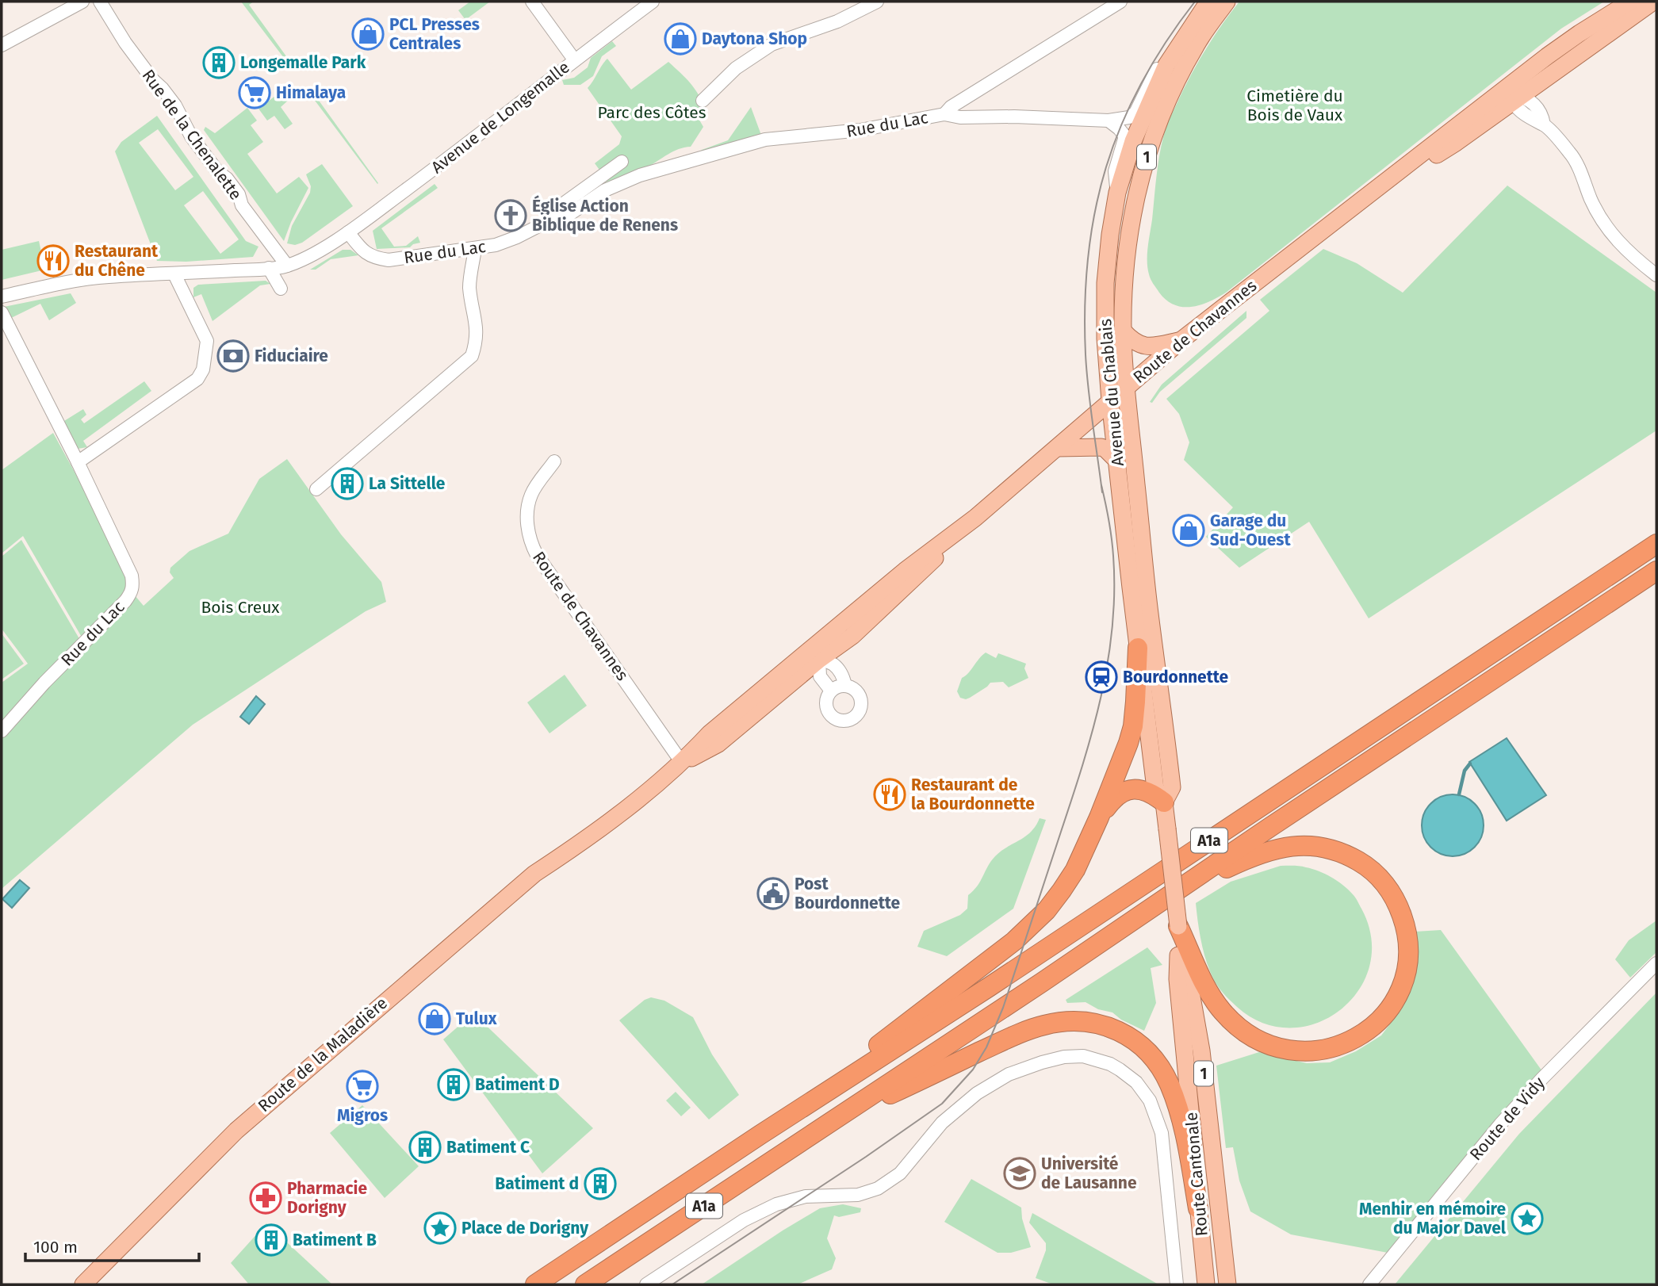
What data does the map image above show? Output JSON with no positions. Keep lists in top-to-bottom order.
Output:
{
  "streets": {
    "highway": ["A1a"],
    "main road": [
      "1",
      "Route de Chavannes",
      "Avenue du Chablais",
      "Route de la Maladière",
      "Route Cantonale"
    ],
    "street": [
      "Avenue de Longemalle",
      "Rue du Lac",
      "Rue de la Chenalette",
      "Route de Vidy"
    ]
  },
  "crossings": [
    ["Avenue de Longemalle", "Rue du Lac"],
    ["Rue du Lac", "Avenue du Chablais"],
    ["Route de Chavannes", "Avenue du Chablais"],
    ["Route de Chavannes", "Route de la Maladière"],
    ["Avenue du Chablais", "Route Cantonale"]
  ],
  "parks": ["Cimetière du Bois de Vaux", "Parc des Côtes", "Bois Creux"],
  "places": {
    "shop": [
      "PCL Presses Centrales",
      "Daytona Shop",
      "Garage du Sud-Ouest",
      "Tulux"
    ],
    "building": [
      "Longemalle Park",
      "La Sittelle",
      "Batiment D",
      "Batiment C",
      "Batiment d",
      "Batiment B"
    ],
    "supermarket": ["Himalaya", "Migros"],
    "church": ["Église Action Biblique de Renens"],
    "restaurant": ["Restaurant du Chêne", "Restaurant de la Bourdonnette"],
    "bank": ["Fiduciaire"],
    "station": ["Bourdonnette"],
    "public building": ["Post Bourdonnette"],
    "school or university": ["Université de Lausanne"],
    "pharmacy": ["Pharmacie Dorigny"],
    "place": ["Menhir en mémoire du Major Davel", "Place de Dorigny"]
  },
  "scale_bar": "100 m"
}
